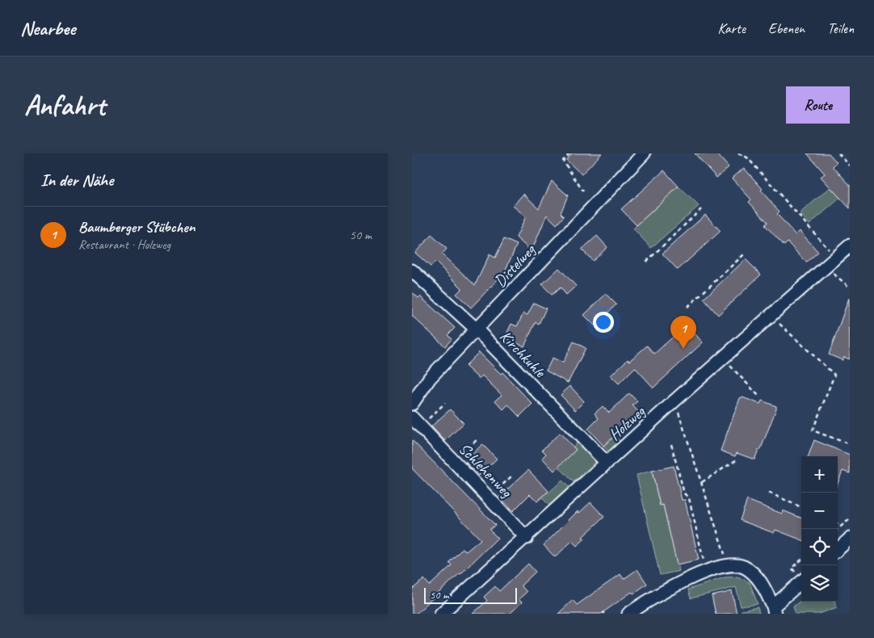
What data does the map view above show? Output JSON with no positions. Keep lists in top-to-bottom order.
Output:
{
  "streets": {
    "street": [
      "Distelweg",
      "Kirchkuhle",
      "Holzweg",
      "Schlehenweg"
    ]
  },
  "crossings": [
    ["Distelweg", "Kirchkuhle"],
    ["Kirchkuhle", "Holzweg"],
    ["Holzweg", "Schlehenweg"]
  ],
  "scale_bar": "50 m",
  "page": {
    "header": "Nearbee",
    "nav": ["Karte", "Ebenen", "Teilen"],
    "buttons": "Route",
    "title": "Anfahrt",
    "heading": "In der Nähe",
    "list": [
      {
        "mark": "1",
        "name": "Baumberger Stübchen",
        "note": "Restaurant · Holzweg",
        "value": "50 m"
      }
    ],
    "pins": "1",
    "map_buttons": ["+", "−"],
    "scale": "50 m"
  }
}
